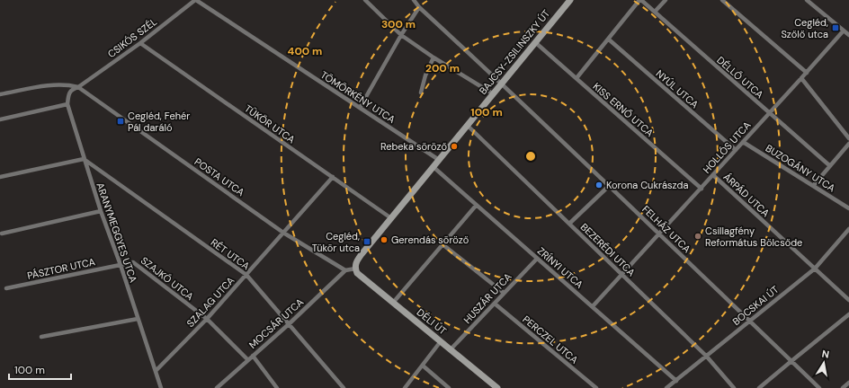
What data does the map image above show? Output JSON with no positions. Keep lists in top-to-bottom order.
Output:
{
  "streets": {
    "main road": ["BAJCSY-ZSILINSZKY ÚT", "DÉLI ÚT"],
    "street": [
      "CSIKÓS SZÉL",
      "DÉLLŐ UTCA",
      "NYÚL UTCA",
      "TÖMÖRKÉNY UTCA",
      "KISS ERNŐ UTCA",
      "TÜKÖR UTCA",
      "HOLLÓS UTCA",
      "BUZOGÁNY UTCA",
      "POSTA UTCA",
      "ÁRPÁD UTCA",
      "FELHÁZ UTCA",
      "ARANYMEGGYES UTCA",
      "BEZERÉDI UTCA",
      "RÉT UTCA",
      "ZRÍNYI UTCA",
      "PÁSZTOR UTCA",
      "SZAJKÓ UTCA",
      "HUSZÁR UTCA",
      "SZALAG UTCA",
      "BOCSKAI ÚT",
      "MOCSÁR UTCA",
      "PERCZEL UTCA"
    ]
  },
  "crossings": [
    ["CSIKÓS SZÉL", "TÖMÖRKÉNY UTCA"],
    ["CSIKÓS SZÉL", "TÜKÖR UTCA"],
    ["CSIKÓS SZÉL", "POSTA UTCA"],
    ["BAJCSY-ZSILINSZKY ÚT", "TÖMÖRKÉNY UTCA"],
    ["BAJCSY-ZSILINSZKY ÚT", "KISS ERNŐ UTCA"],
    ["BAJCSY-ZSILINSZKY ÚT", "TÜKÖR UTCA"],
    ["BAJCSY-ZSILINSZKY ÚT", "FELHÁZ UTCA"],
    ["BAJCSY-ZSILINSZKY ÚT", "BEZERÉDI UTCA"],
    ["BAJCSY-ZSILINSZKY ÚT", "ZRÍNYI UTCA"],
    ["BAJCSY-ZSILINSZKY ÚT", "DÉLI ÚT"],
    ["DÉLLŐ UTCA", "HOLLÓS UTCA"],
    ["NYÚL UTCA", "HOLLÓS UTCA"],
    ["KISS ERNŐ UTCA", "HOLLÓS UTCA"],
    ["TÜKÖR UTCA", "SZALAG UTCA"],
    ["HOLLÓS UTCA", "BUZOGÁNY UTCA"],
    ["HOLLÓS UTCA", "ÁRPÁD UTCA"],
    ["HOLLÓS UTCA", "FELHÁZ UTCA"],
    ["HOLLÓS UTCA", "BEZERÉDI UTCA"],
    ["HOLLÓS UTCA", "ZRÍNYI UTCA"],
    ["POSTA UTCA", "SZALAG UTCA"],
    ["POSTA UTCA", "MOCSÁR UTCA"],
    ["ÁRPÁD UTCA", "BOCSKAI ÚT"],
    ["FELHÁZ UTCA", "BOCSKAI ÚT"],
    ["ARANYMEGGYES UTCA", "RÉT UTCA"],
    ["ARANYMEGGYES UTCA", "PÁSZTOR UTCA"],
    ["ARANYMEGGYES UTCA", "SZAJKÓ UTCA"],
    ["ARANYMEGGYES UTCA", "SZALAG UTCA"],
    ["BEZERÉDI UTCA", "BOCSKAI ÚT"],
    ["RÉT UTCA", "SZALAG UTCA"],
    ["RÉT UTCA", "MOCSÁR UTCA"],
    ["ZRÍNYI UTCA", "HUSZÁR UTCA"],
    ["ZRÍNYI UTCA", "BOCSKAI ÚT"],
    ["PÁSZTOR UTCA", "SZAJKÓ UTCA"],
    ["SZAJKÓ UTCA", "SZALAG UTCA"],
    ["SZAJKÓ UTCA", "MOCSÁR UTCA"],
    ["HUSZÁR UTCA", "DÉLI ÚT"],
    ["HUSZÁR UTCA", "PERCZEL UTCA"]
  ],
  "places": {
    "transit": ["Cegléd, Szőlő utca", "Cegléd, Fehér Pál daráló", "Cegléd, Tükör utca"],
    "other": [
      "Rebeka söröző",
      "Korona Cukrászda",
      "Csillagfény Református Bölcsőde",
      "Gerendás söröző"
    ]
  },
  "scale_bar": "100 m",
  "north": "top",
  "rings": [
    "300 m",
    "400 m",
    "200 m",
    "100 m"
  ]
}
